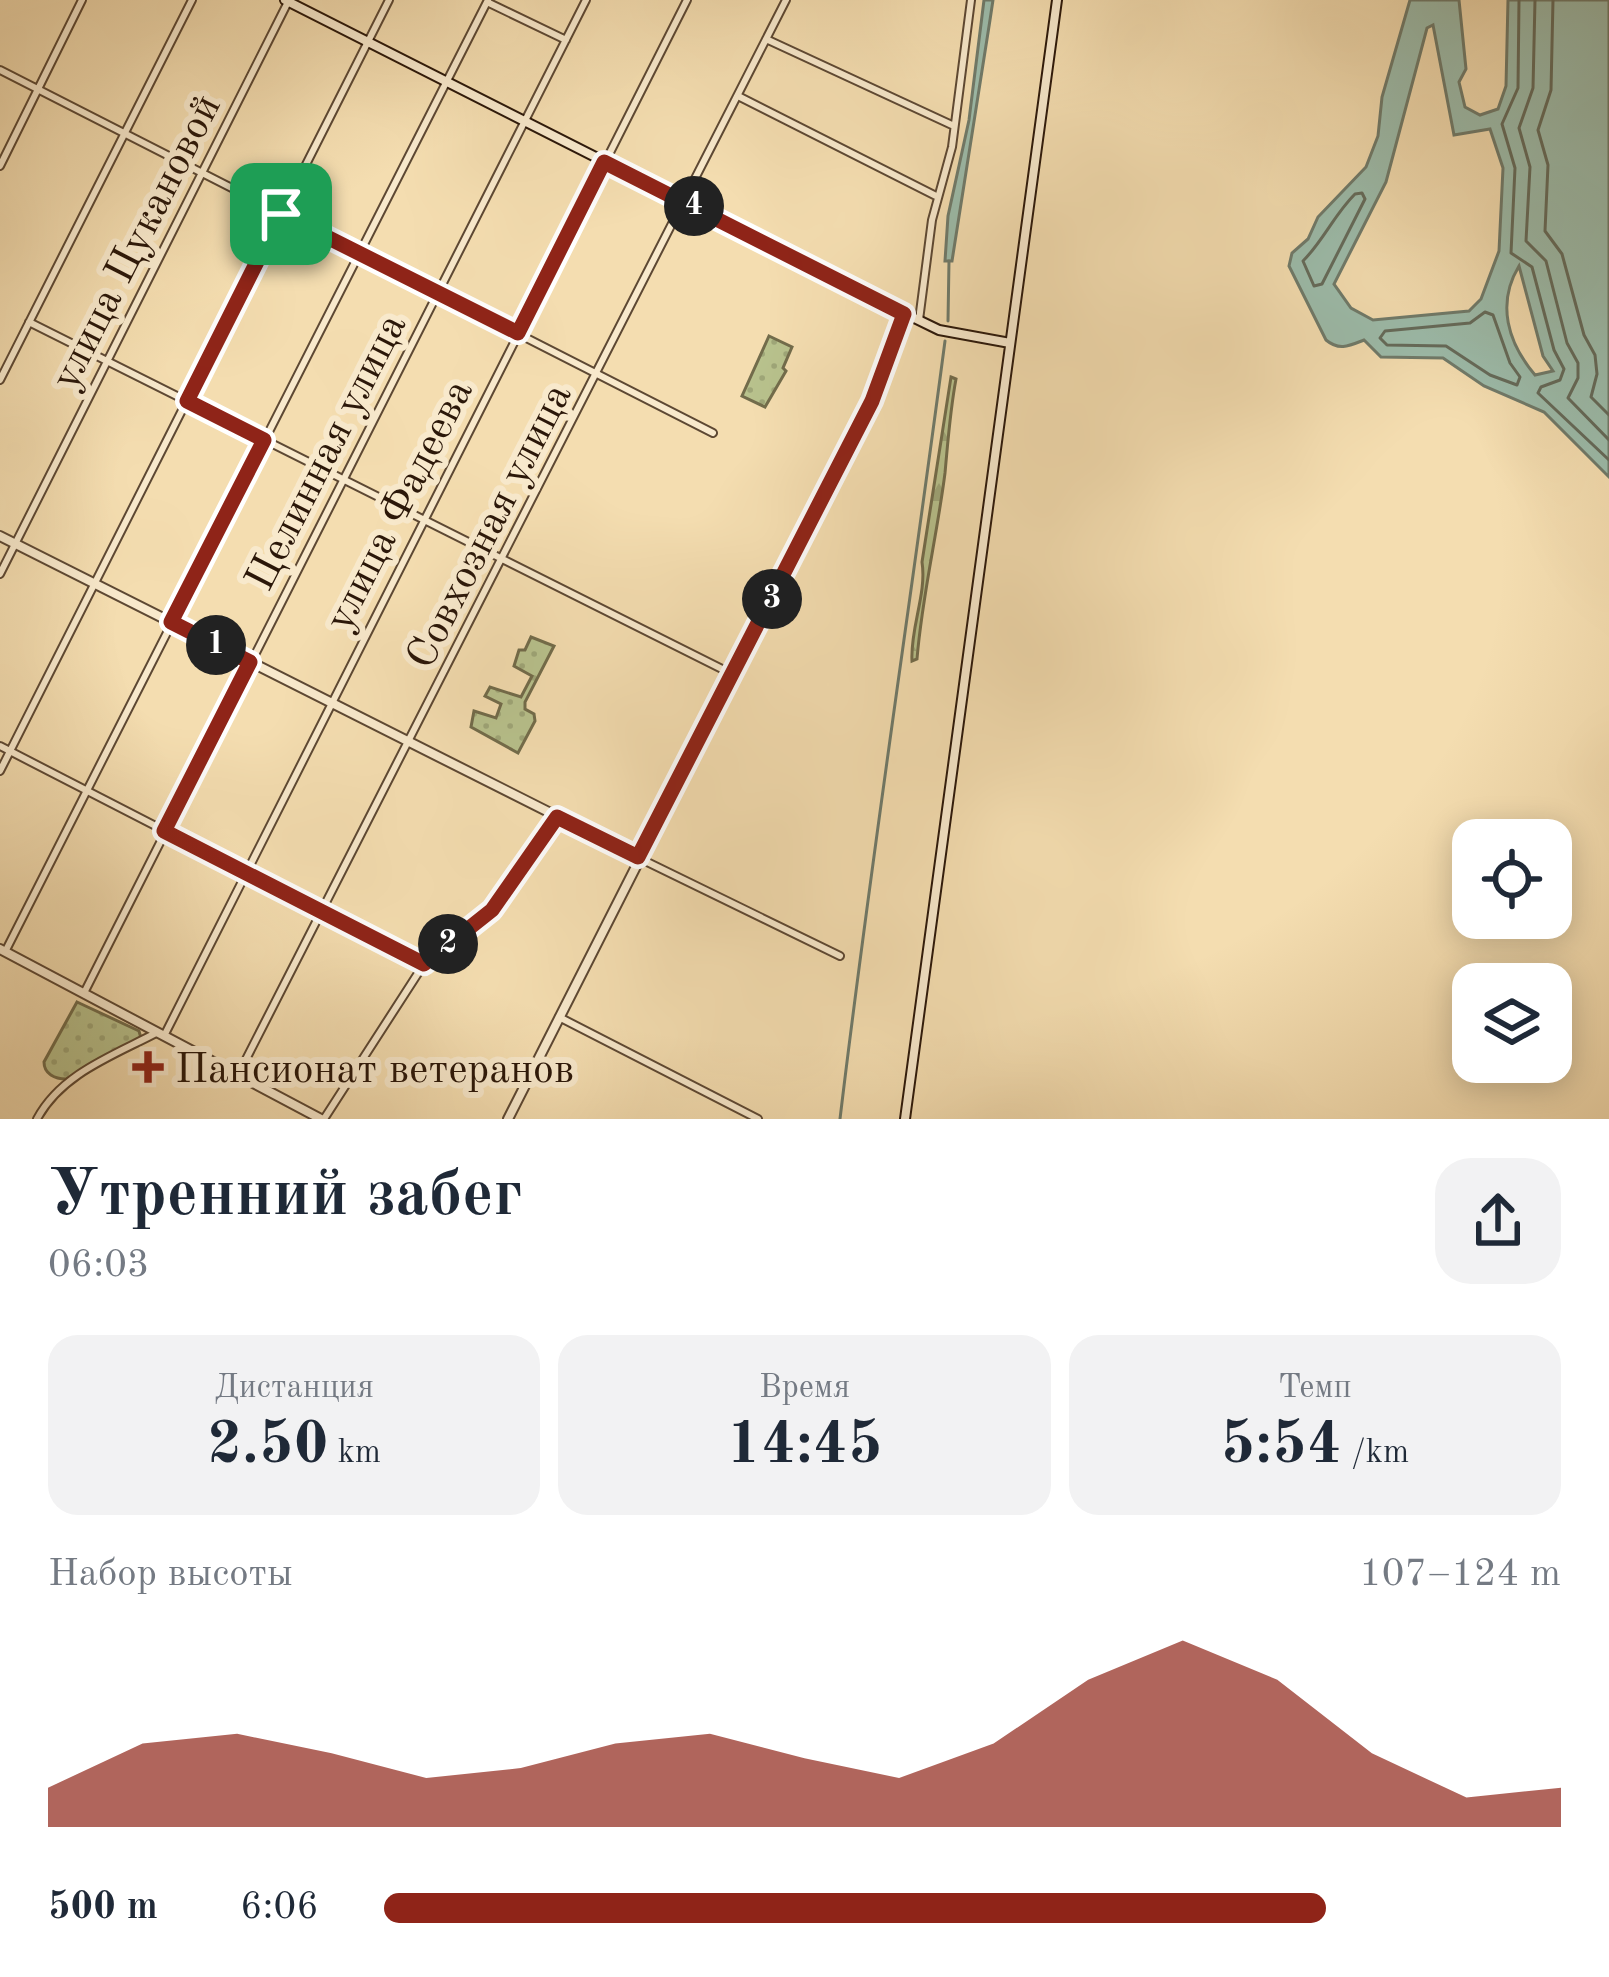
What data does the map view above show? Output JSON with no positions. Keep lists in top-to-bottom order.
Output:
{
  "streets": {
    "street": [
      "улица Цукановой",
      "Целинная улица",
      "улица Фадеева",
      "Совхозная улица"
    ]
  },
  "places": {
    "health": ["Пансионат ветеранов"]
  },
  "page": {
    "pins": [
      "4",
      "3",
      "1",
      "2"
    ],
    "heading": ["Утренний забег", "06:03"],
    "stats": [
      ["Дистанция", "2.50 km"],
      ["Время", "14:45"],
      ["Темп", "5:54 /km"]
    ],
    "chart": ["Набор высоты", "107–124 m"],
    "list": [
      {
        "name": "500 m",
        "note": "6:06"
      }
    ]
  }
}
